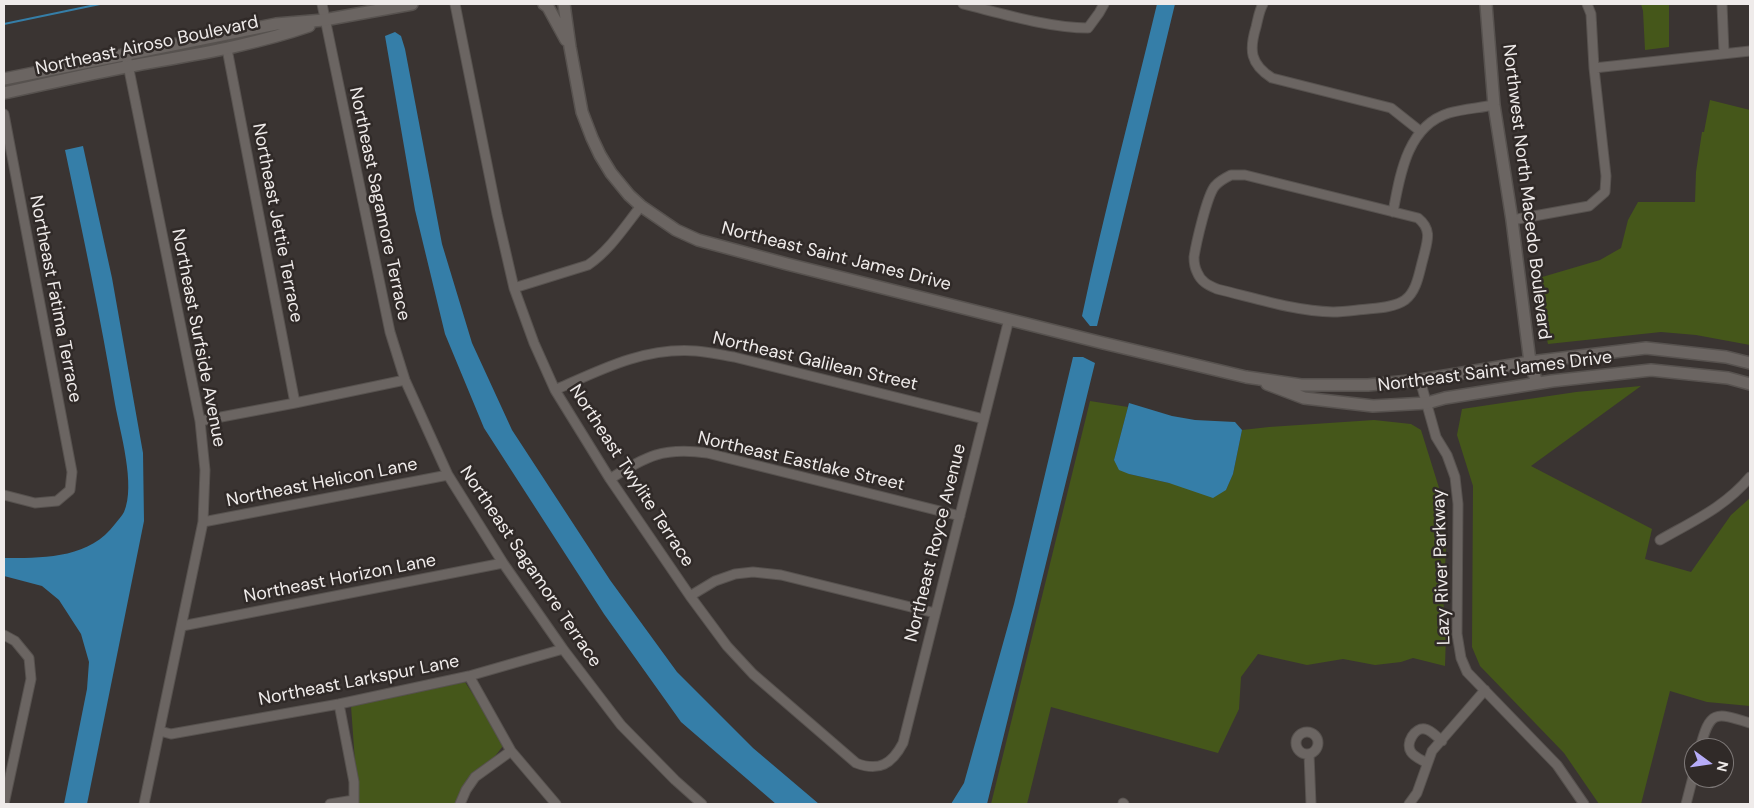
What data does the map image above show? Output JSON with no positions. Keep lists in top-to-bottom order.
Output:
{
  "streets": {
    "main road": ["Northeast Airoso Boulevard", "Northwest North Macedo Boulevard", "Northeast Saint James Drive"],
    "street": [
      "Northeast Sagamore Terrace",
      "Northeast Jettie Terrace",
      "Northeast Fatima Terrace",
      "Northeast Surfside Avenue",
      "Northeast Galilean Street",
      "Northeast Eastlake Street",
      "Northeast Twylite Terrace",
      "Northeast Helicon Lane",
      "Northeast Royce Avenue",
      "Lazy River Parkway",
      "Northeast Horizon Lane",
      "Northeast Larkspur Lane"
    ]
  },
  "crossings": [
    ["Northeast Airoso Boulevard", "Northeast Sagamore Terrace"],
    ["Northeast Airoso Boulevard", "Northeast Jettie Terrace"],
    ["Northeast Airoso Boulevard", "Northeast Surfside Avenue"],
    ["Northwest North Macedo Boulevard", "Northeast Saint James Drive"],
    ["Northeast Sagamore Terrace", "Northeast Helicon Lane"],
    ["Northeast Sagamore Terrace", "Northeast Horizon Lane"],
    ["Northeast Sagamore Terrace", "Northeast Larkspur Lane"],
    ["Northeast Saint James Drive", "Northeast Royce Avenue"],
    ["Northeast Saint James Drive", "Lazy River Parkway"],
    ["Northeast Surfside Avenue", "Northeast Helicon Lane"],
    ["Northeast Surfside Avenue", "Northeast Horizon Lane"],
    ["Northeast Surfside Avenue", "Northeast Larkspur Lane"],
    ["Northeast Galilean Street", "Northeast Twylite Terrace"],
    ["Northeast Galilean Street", "Northeast Royce Avenue"],
    ["Northeast Eastlake Street", "Northeast Twylite Terrace"],
    ["Northeast Eastlake Street", "Northeast Royce Avenue"],
    ["Northeast Twylite Terrace", "Northeast Royce Avenue"]
  ],
  "north": "right"
}
